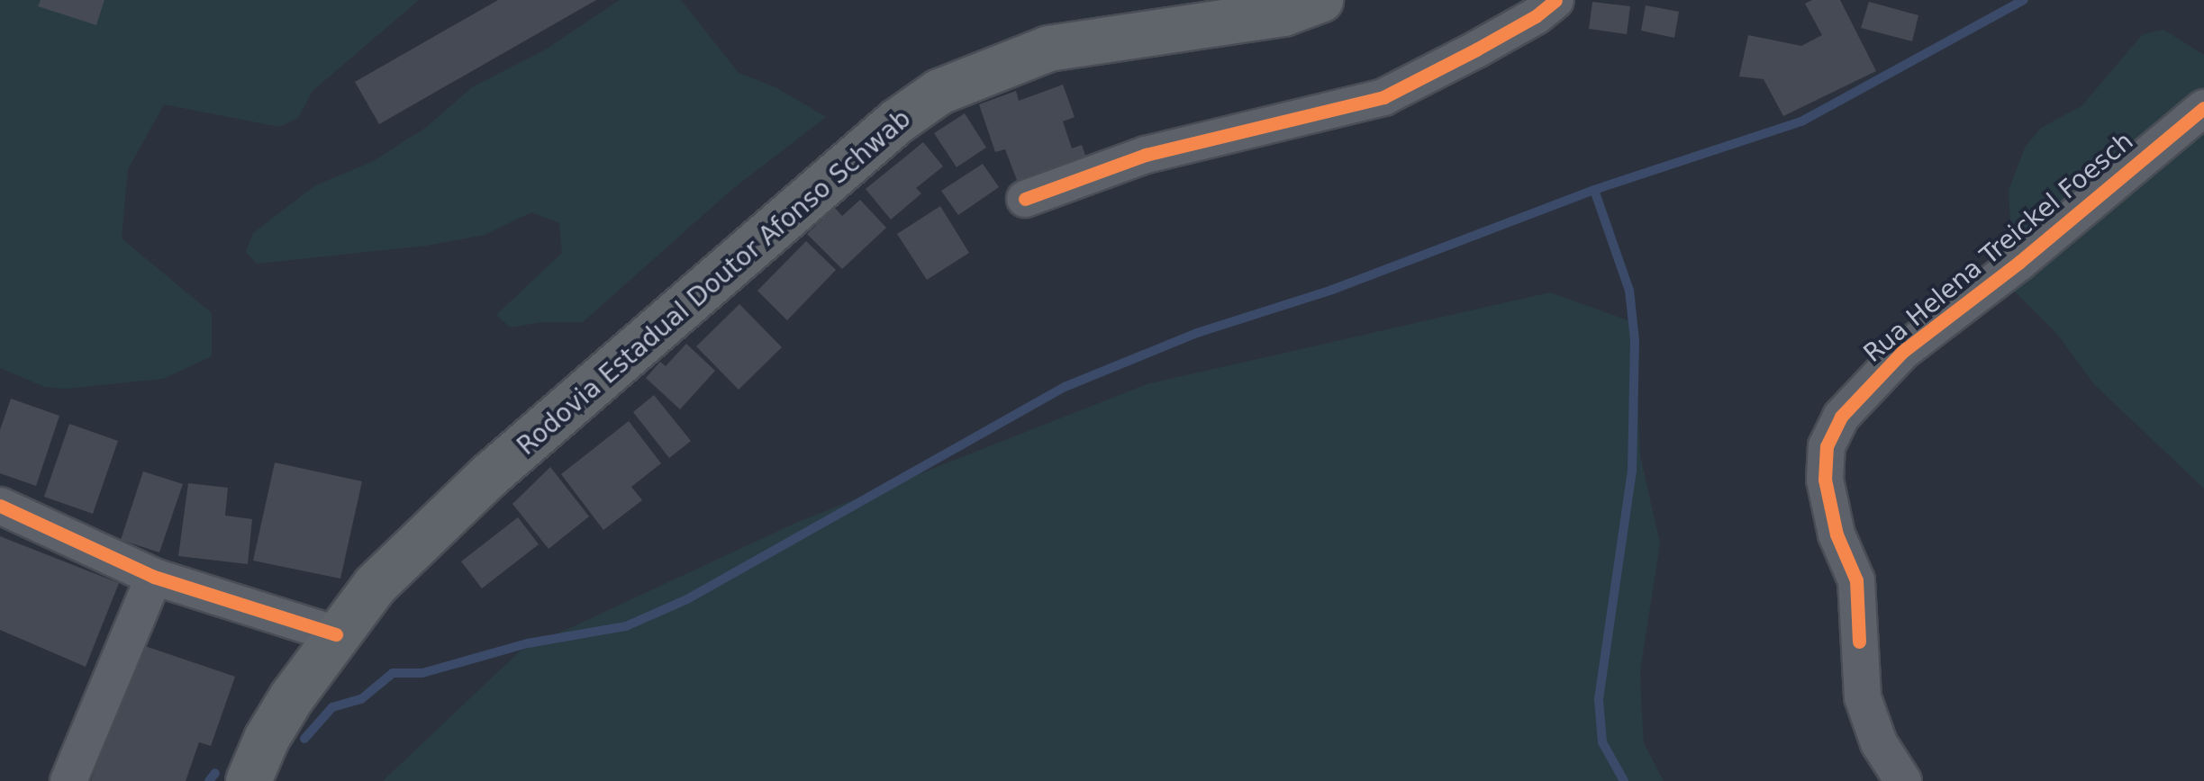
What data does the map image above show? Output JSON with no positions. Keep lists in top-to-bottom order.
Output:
{
  "streets": {
    "main road": ["Rodovia Estadual Doutor Afonso Schwab"],
    "street": ["Rua Helena Treickel Foesch"]
  }
}
